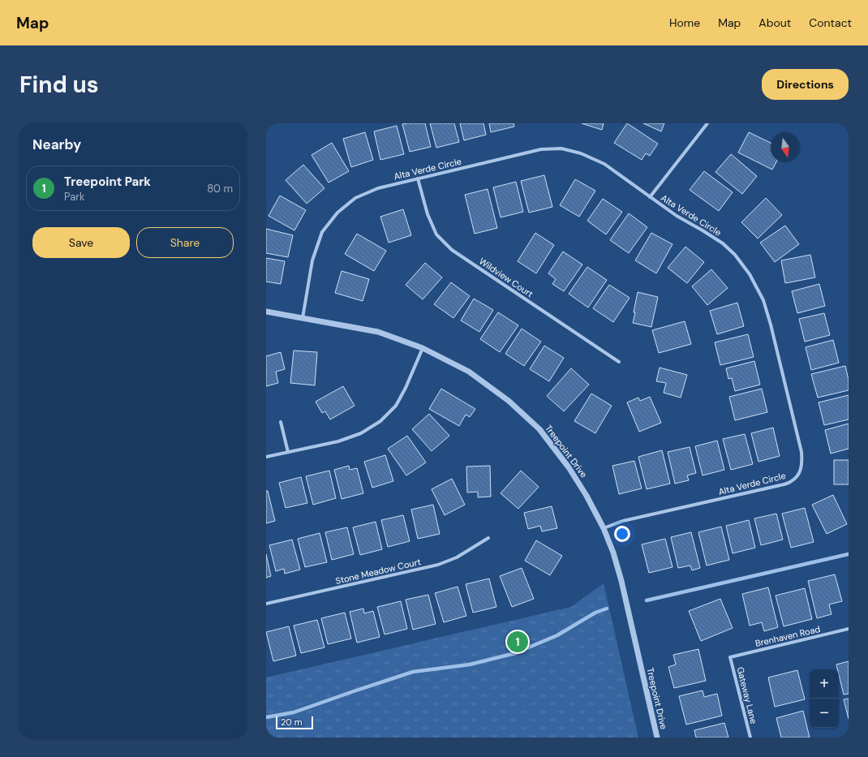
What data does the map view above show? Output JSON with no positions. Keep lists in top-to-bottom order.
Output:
{
  "streets": {
    "street": [
      "Alta Verde Circle",
      "Wildview Court",
      "Treepoint Drive",
      "Stone Meadow Court",
      "Brenhaven Road",
      "Gateway Lane"
    ]
  },
  "crossings": [
    ["Alta Verde Circle", "Wildview Court"],
    ["Alta Verde Circle", "Treepoint Drive"],
    ["Brenhaven Road", "Gateway Lane"]
  ],
  "scale_bar": "20 m",
  "north": "bottom",
  "page": {
    "header": "Map",
    "nav": [
      "Home",
      "Map",
      "About",
      "Contact"
    ],
    "buttons": [
      "Directions",
      ["Save", "Share"]
    ],
    "title": "Find us",
    "heading": "Nearby",
    "list": [
      {
        "mark": "1",
        "name": "Treepoint Park",
        "note": "Park",
        "value": "80 m"
      }
    ],
    "pins": "1",
    "map_buttons": ["+", "−"],
    "scale": "20 m"
  }
}
